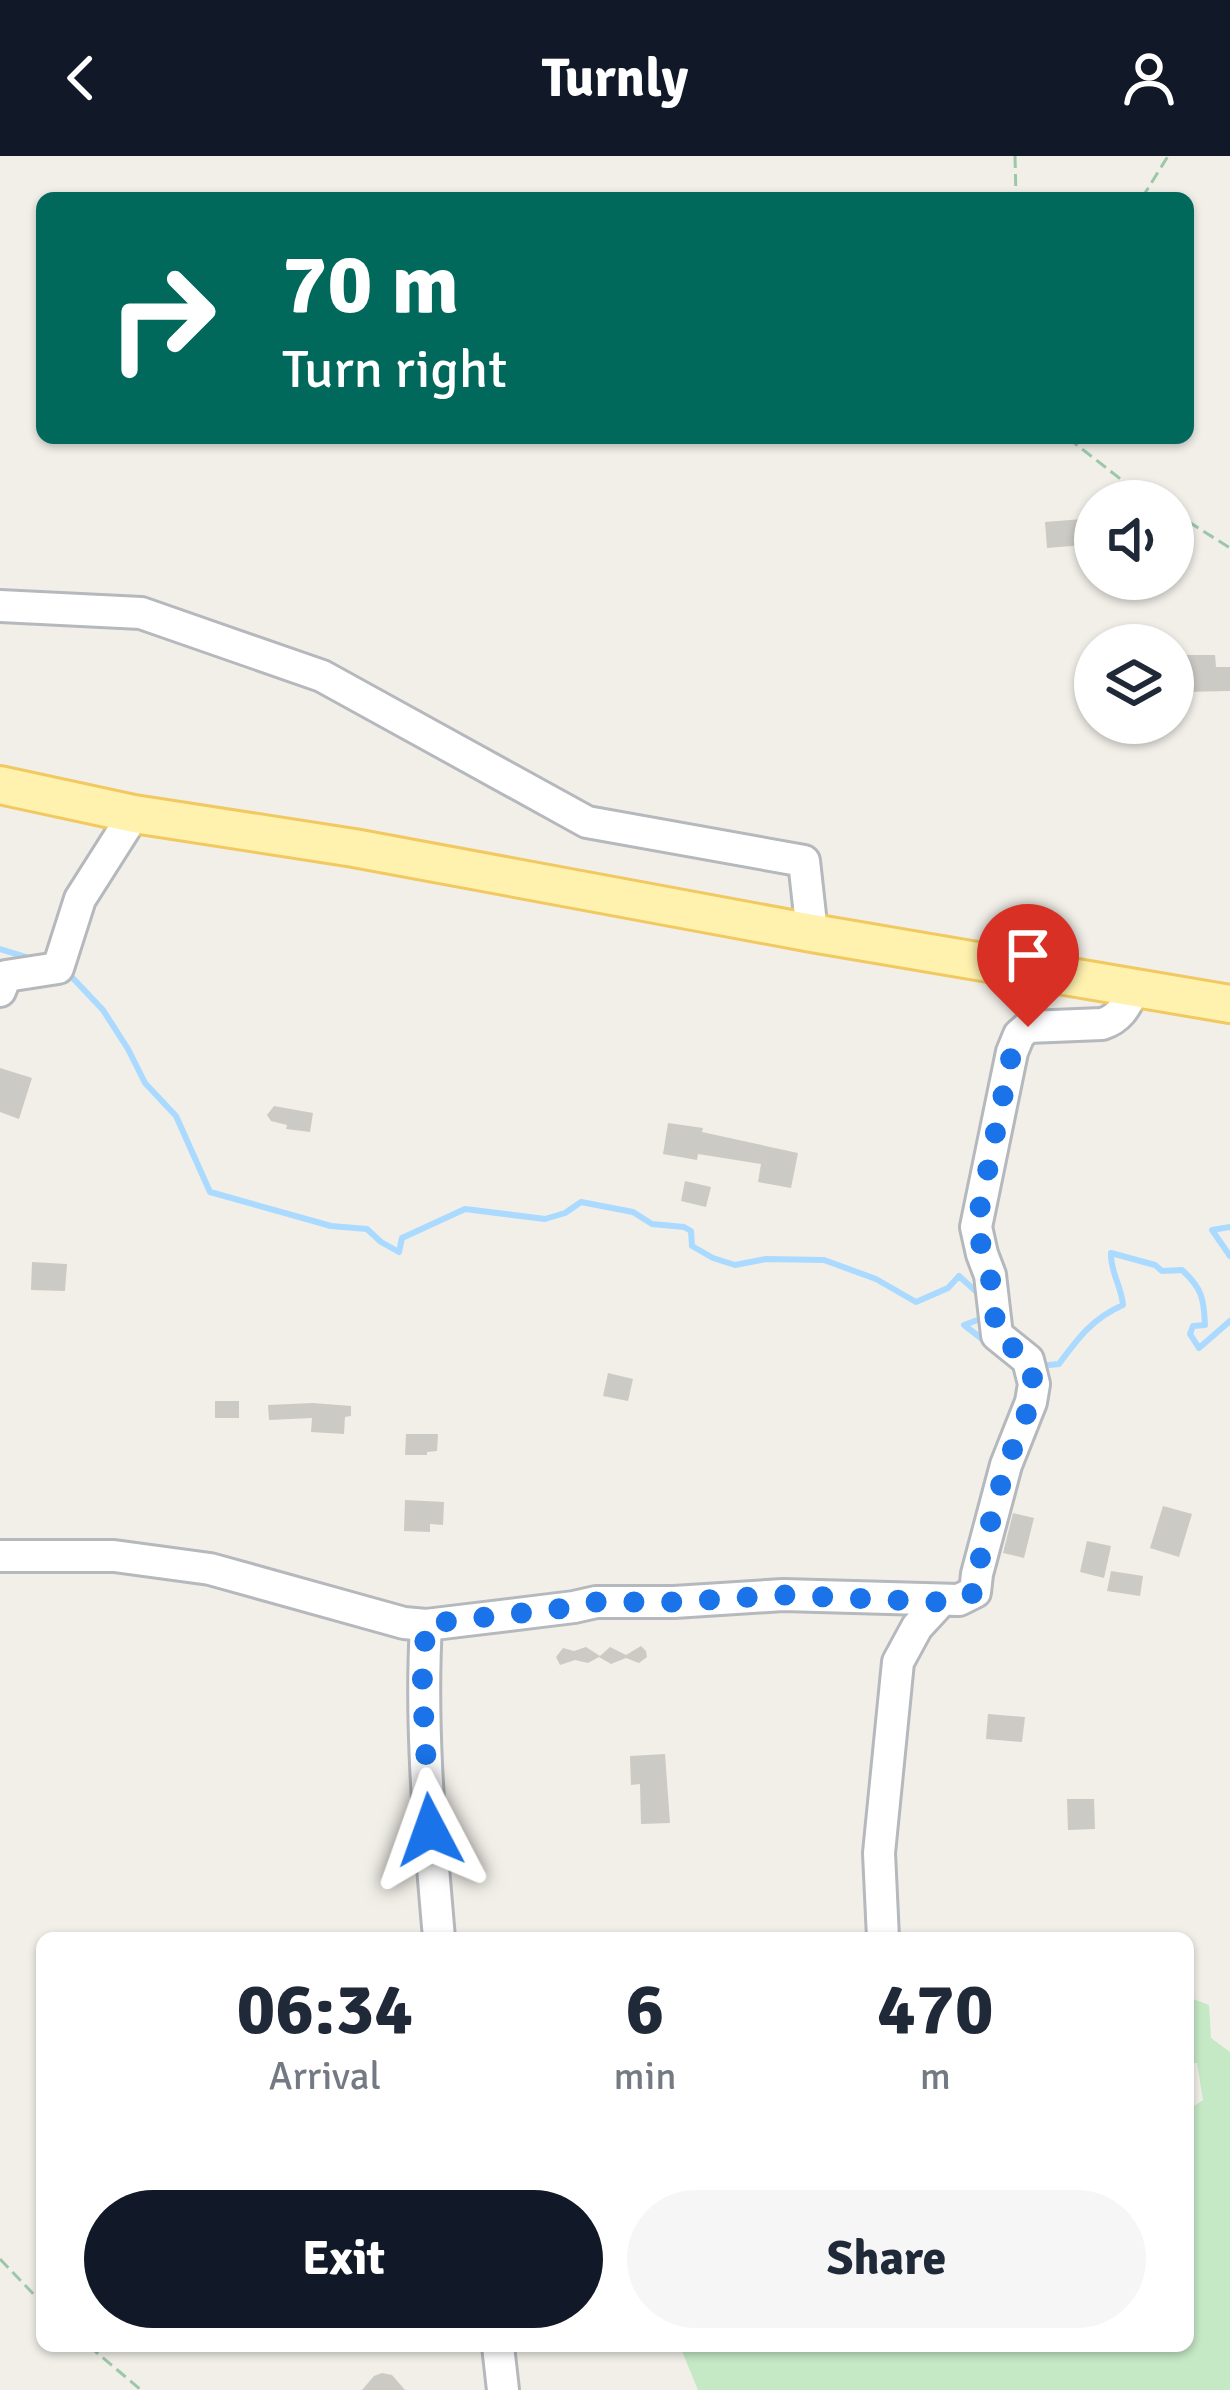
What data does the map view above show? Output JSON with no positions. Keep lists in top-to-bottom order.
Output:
{
  "page": {
    "header": "Turnly",
    "turn": ["70 m", "Turn right"],
    "eta": [
      "06:34",
      "Arrival",
      "6",
      "min",
      "470",
      "m"
    ],
    "buttons": ["Exit", "Share"]
  }
}
